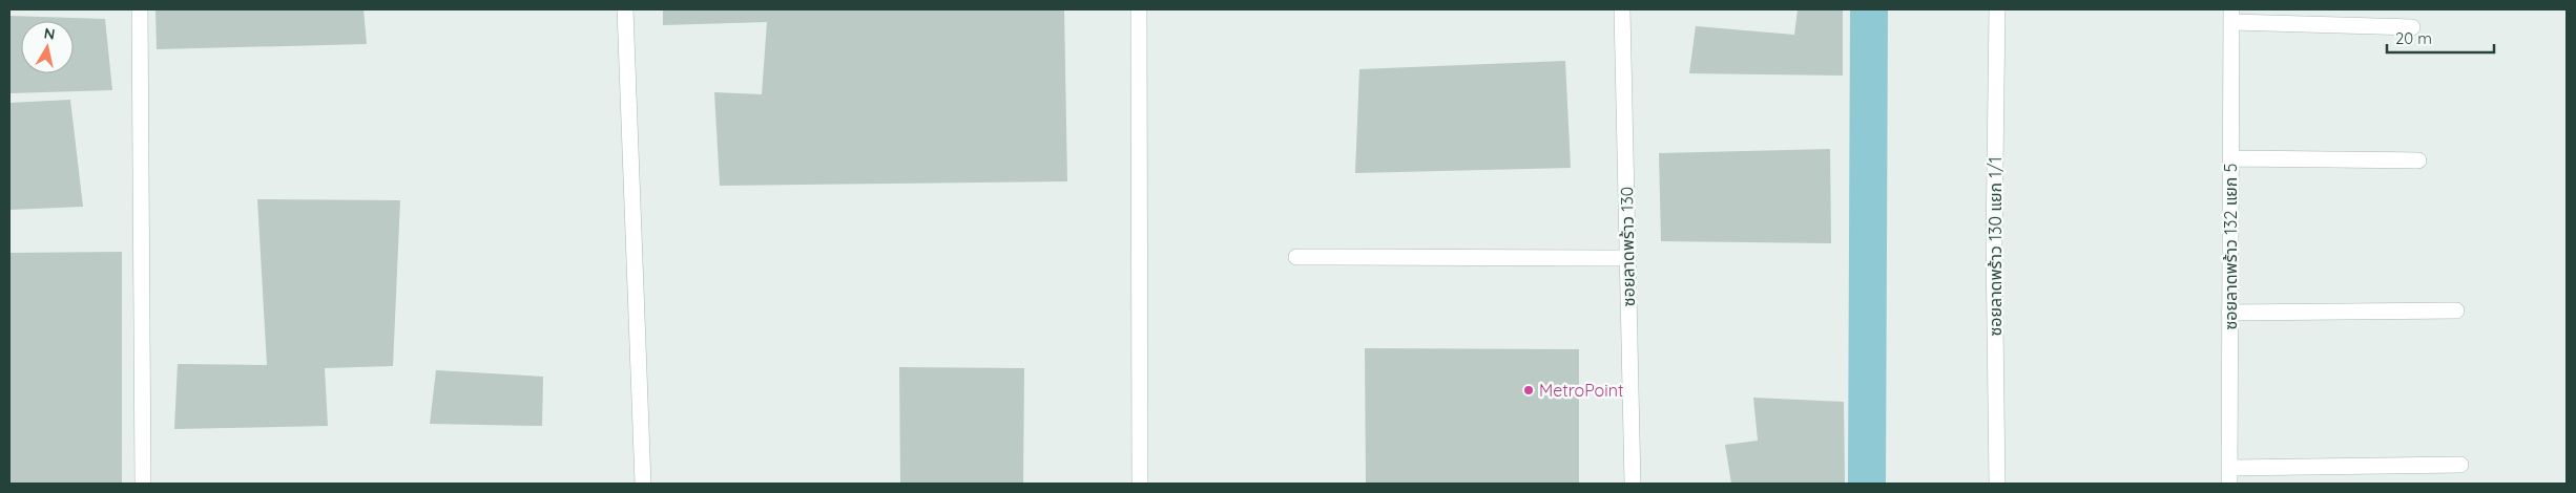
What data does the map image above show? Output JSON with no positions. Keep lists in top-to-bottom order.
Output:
{
  "streets": {
    "street": ["ซอยลาดพร้าว 130", "ซอยลาดพร้าว 130 แยก 1/1", "ซอยลาดพร้าว 132 แยก 5"]
  },
  "places": ["MetroPoint"],
  "scale_bar": "20 m",
  "north": "top"
}
